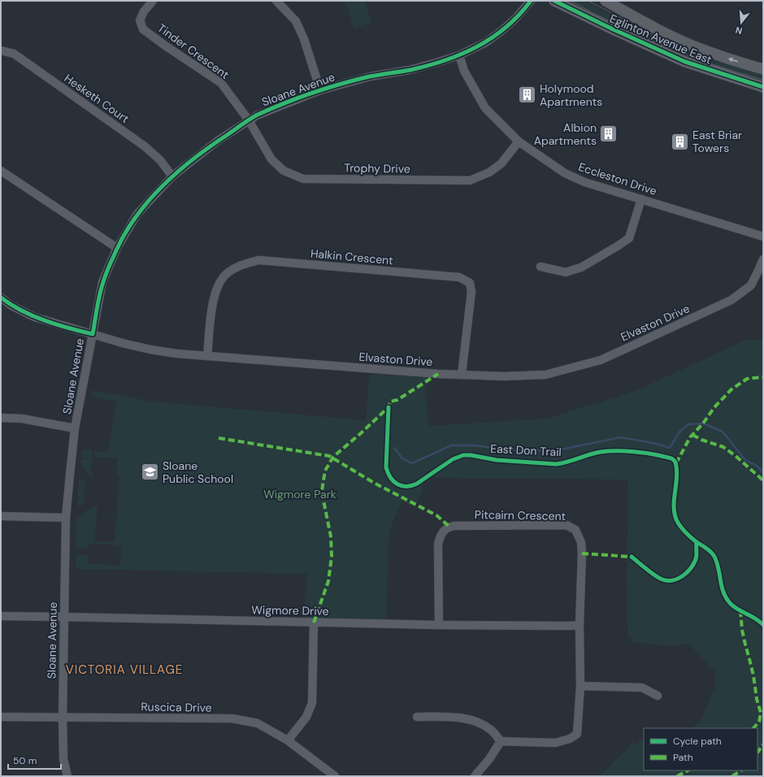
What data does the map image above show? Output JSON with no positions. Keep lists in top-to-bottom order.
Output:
{
  "streets": {
    "main road": ["Eglinton Avenue East"],
    "street": [
      "Tinder Crescent",
      "Sloane Avenue",
      "Hesketh Court",
      "Trophy Drive",
      "Eccleston Drive",
      "Halkin Crescent",
      "Elvaston Drive",
      "Pitcairn Crescent",
      "Wigmore Drive",
      "Ruscica Drive"
    ],
    "cycle path": ["East Don Trail"]
  },
  "crossings": [
    ["Tinder Crescent", "Sloane Avenue"],
    ["Tinder Crescent", "Trophy Drive"],
    ["Sloane Avenue", "Hesketh Court"],
    ["Sloane Avenue", "Trophy Drive"],
    ["Sloane Avenue", "Eccleston Drive"],
    ["Sloane Avenue", "Elvaston Drive"],
    ["Sloane Avenue", "Wigmore Drive"],
    ["Sloane Avenue", "Ruscica Drive"],
    ["Trophy Drive", "Eccleston Drive"],
    ["Halkin Crescent", "Elvaston Drive"],
    ["Pitcairn Crescent", "Wigmore Drive"]
  ],
  "districts": ["VICTORIA VILLAGE"],
  "parks": ["Wigmore Park"],
  "places": {
    "building": ["Holymood Apartments", "Albion Apartments", "East Briar Towers"],
    "school or university": ["Sloane Public School"]
  },
  "legend": ["Cycle path", "Path"],
  "scale_bar": "50 m",
  "north": "bottom"
}
